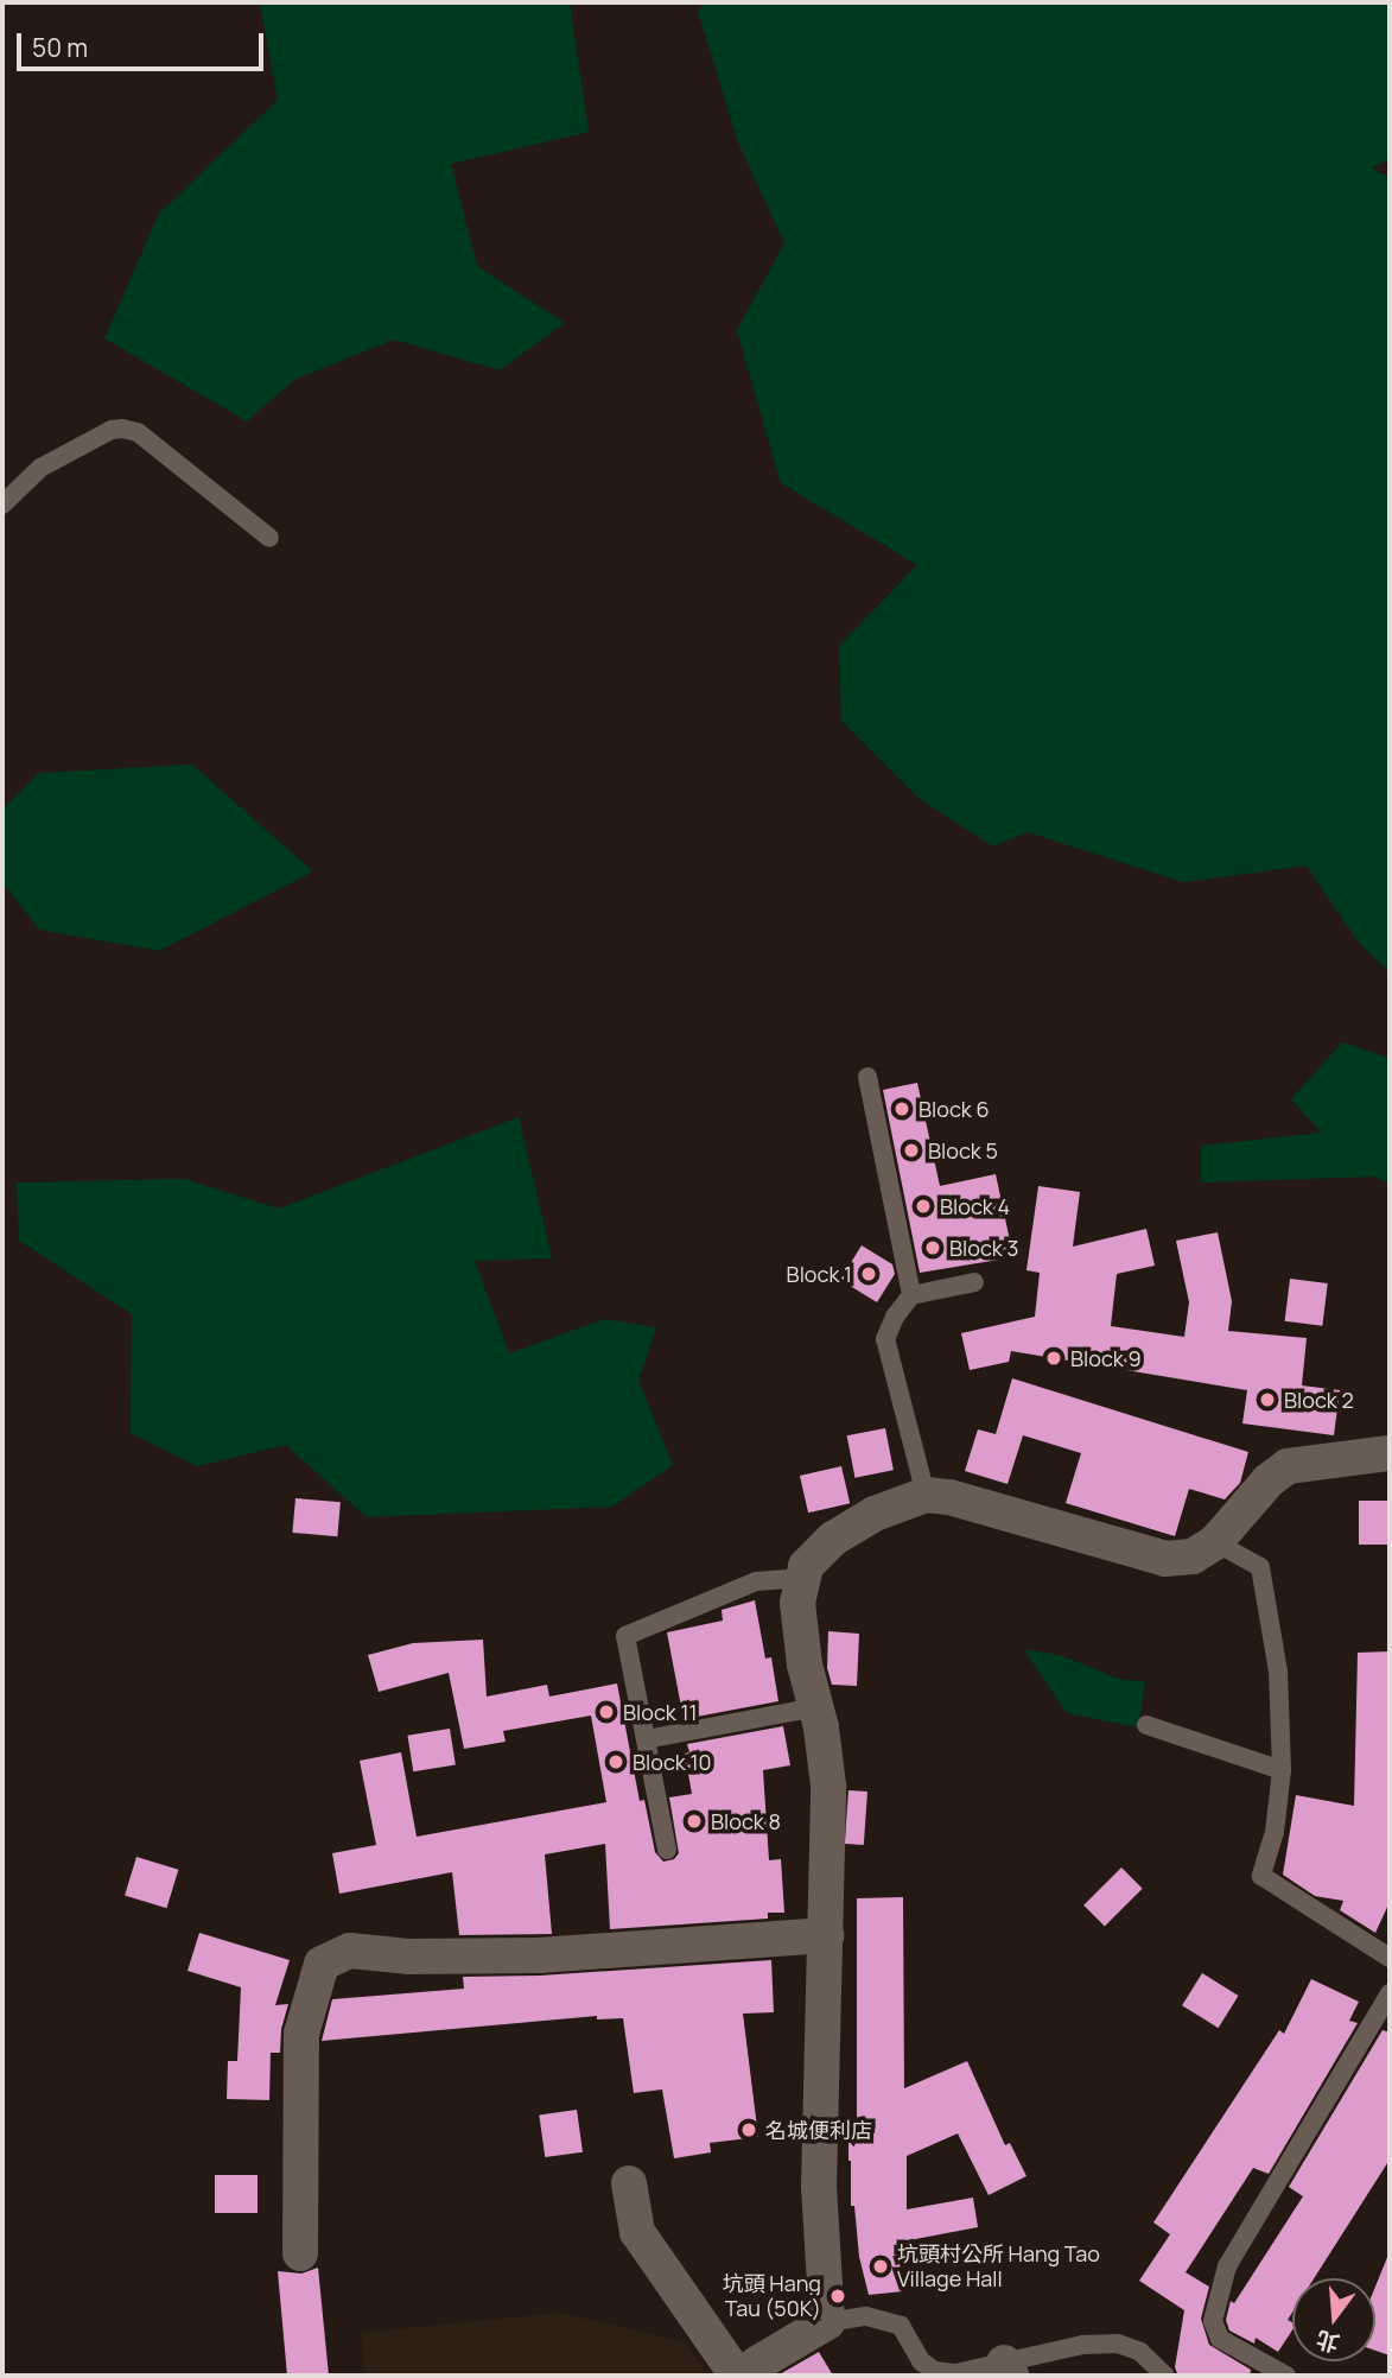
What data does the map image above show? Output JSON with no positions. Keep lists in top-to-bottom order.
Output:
{
  "places": [
    "Block 6",
    "Block 5",
    "Block 4",
    "Block 3",
    "Block 1",
    "Block 9",
    "Block 2",
    "Block 11",
    "Block 10",
    "Block 8",
    "名城便利店",
    "坑頭村公所 Hang Tao Village Hall",
    "坑頭 Hang Tau (50K)"
  ],
  "scale_bar": "50 m",
  "north": "bottom"
}
